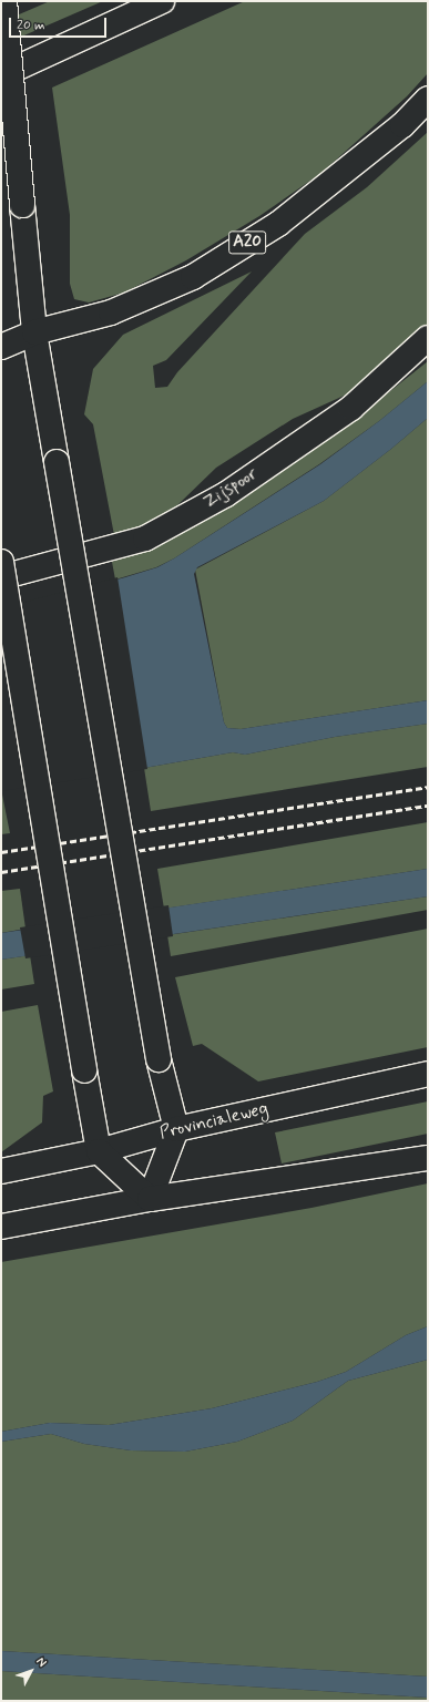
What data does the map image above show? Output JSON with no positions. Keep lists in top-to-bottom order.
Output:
{
  "streets": {
    "main road": ["A20", "Zijspoor", "Provincialeweg"]
  },
  "scale_bar": "20 m",
  "north": "top right"
}
